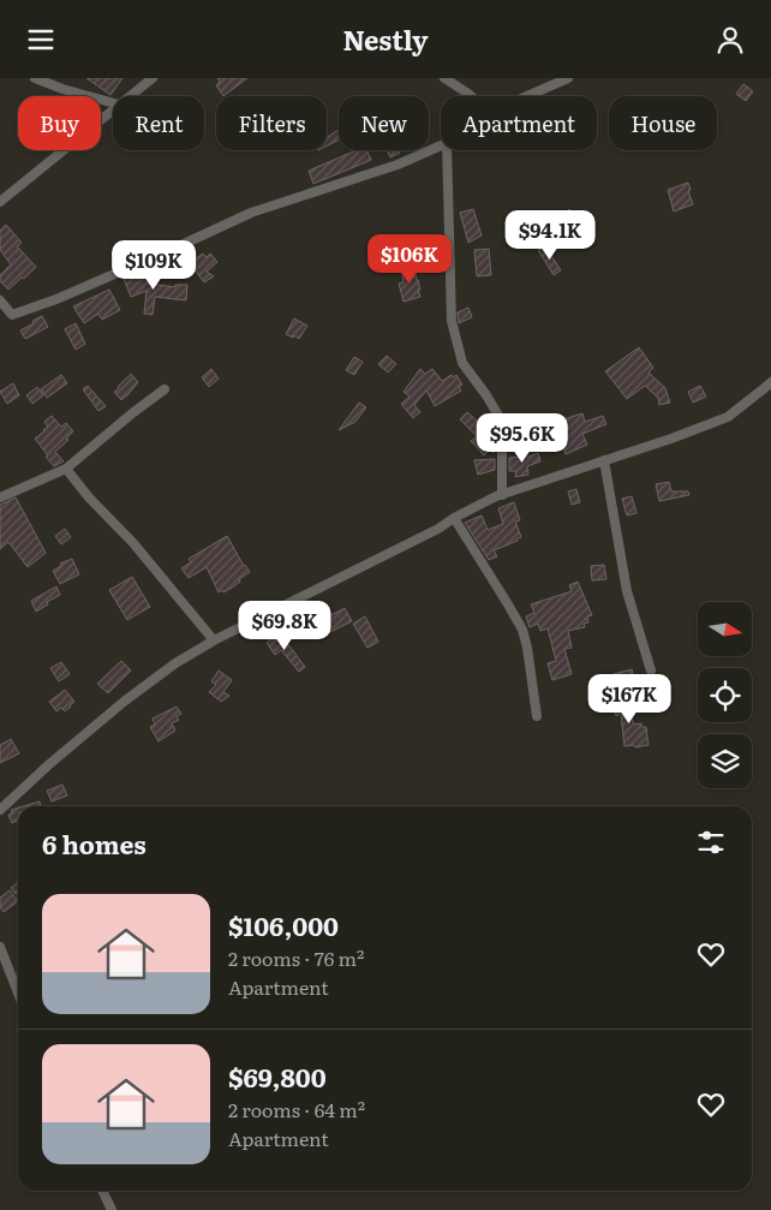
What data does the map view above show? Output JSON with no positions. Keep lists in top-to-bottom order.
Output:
{
  "north": "right",
  "page": {
    "header": "Nestly",
    "chip": [
      "Buy",
      "Rent",
      "Filters",
      "New",
      "Apartment",
      "House"
    ],
    "price": [
      "$94.1K",
      "$106K",
      "$109K",
      "$95.6K",
      "$69.8K",
      "$167K"
    ],
    "heading": "6 homes",
    "list": [
      {
        "name": "$106,000",
        "note": "2 rooms · 76 m² · Apartment"
      },
      {
        "name": "$69,800",
        "note": "2 rooms · 64 m² · Apartment"
      }
    ]
  }
}
